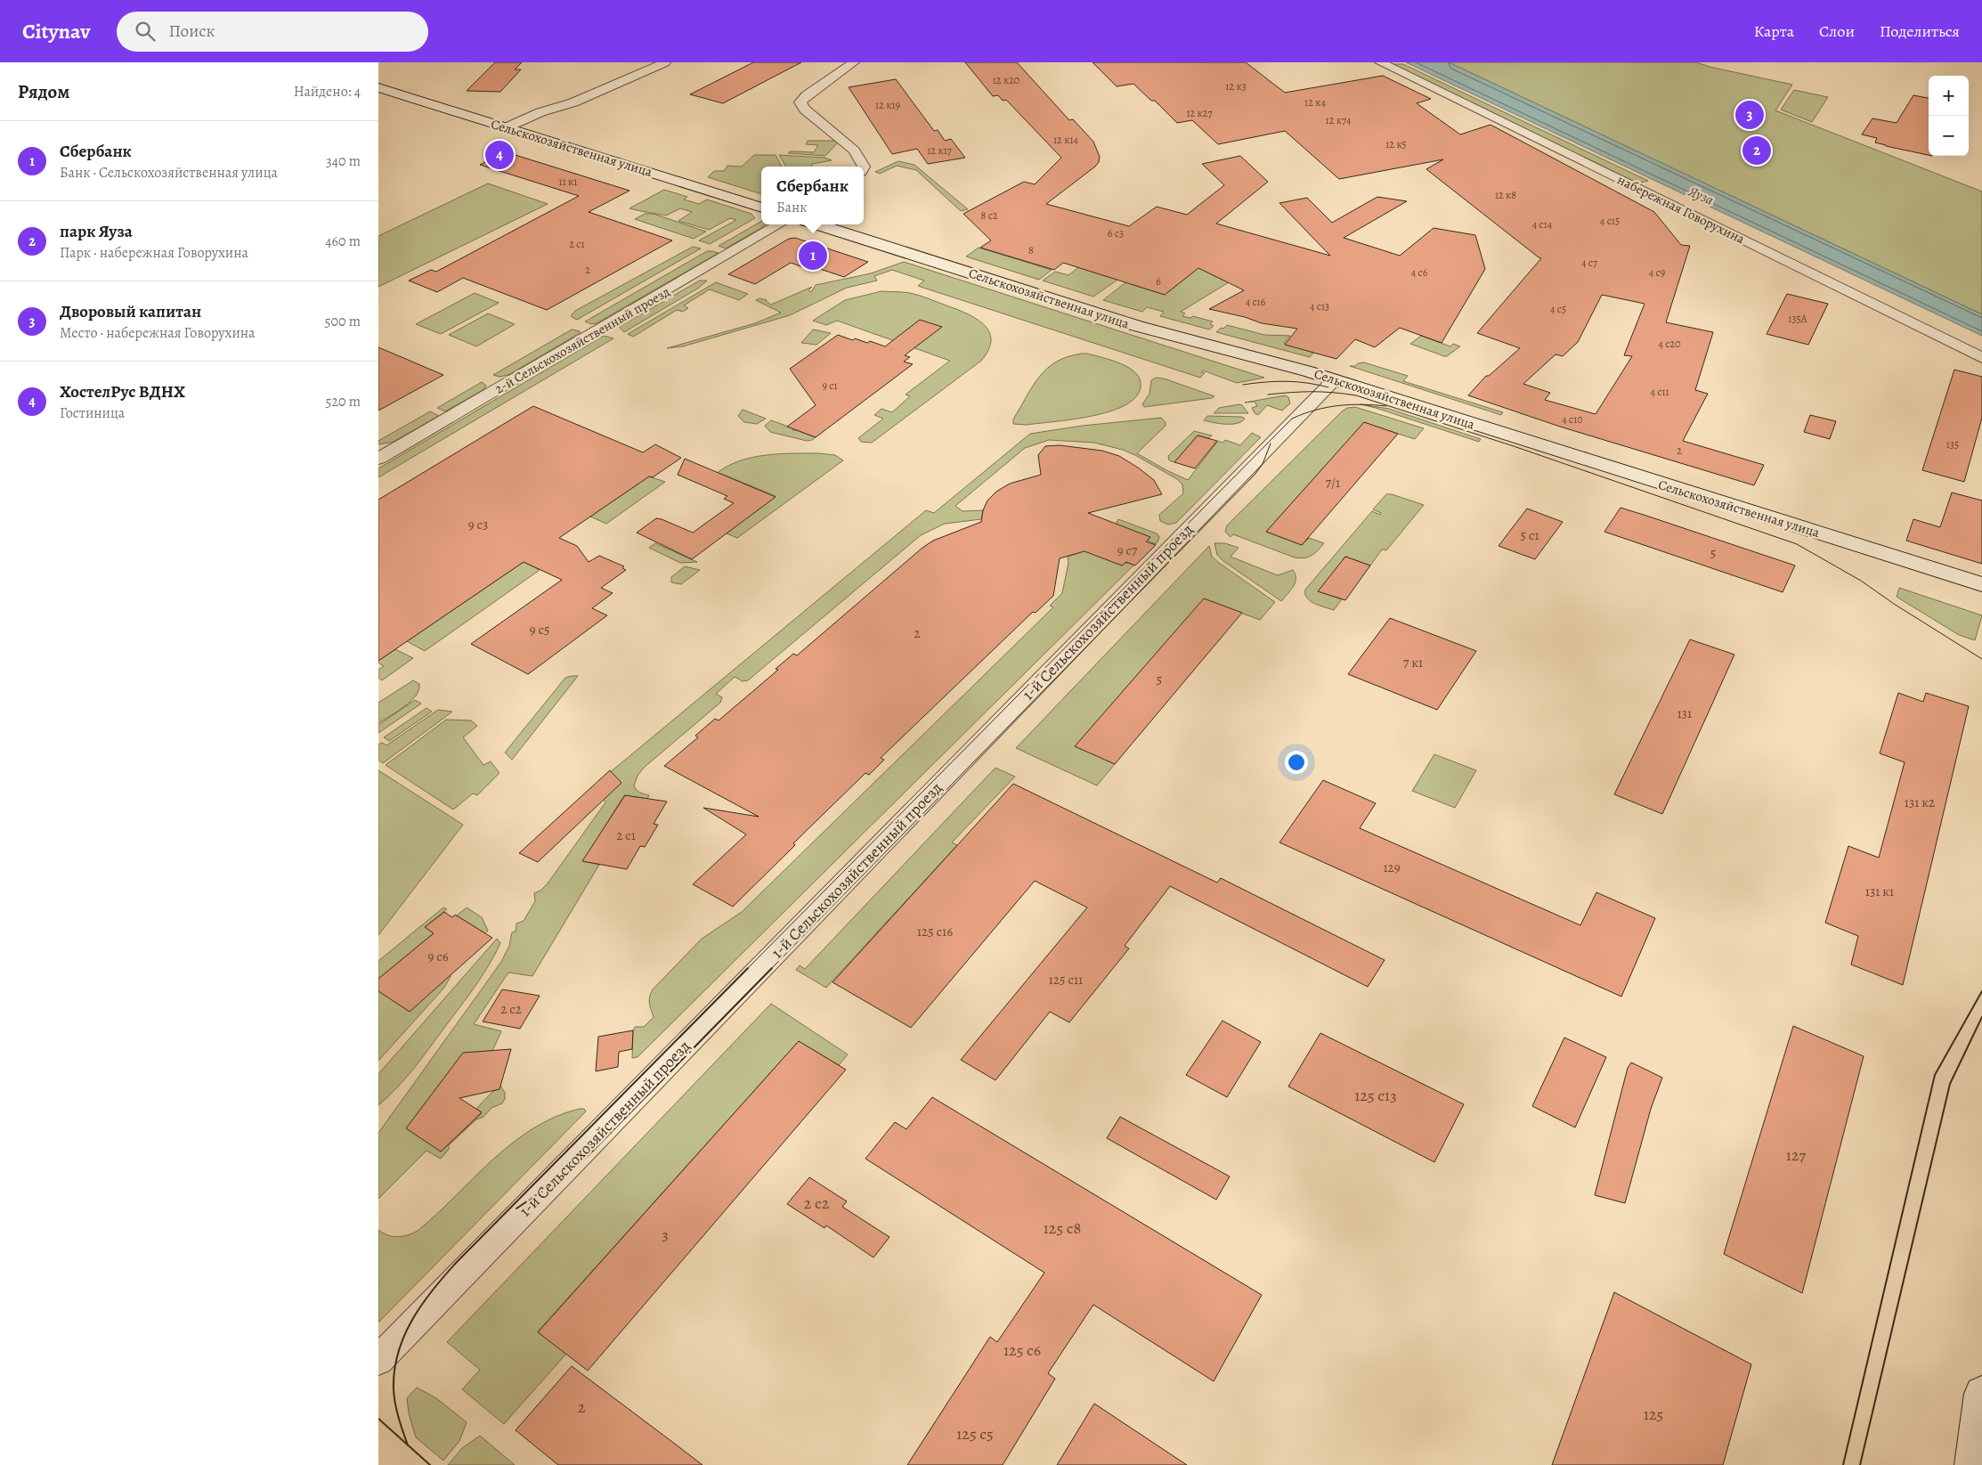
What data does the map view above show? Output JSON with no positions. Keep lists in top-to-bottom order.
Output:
{
  "streets": {
    "main road": ["Сельскохозяйственная улица"],
    "street": ["набережная Говорухина", "2-й Сельскохозяйственный проезд", "1-й Сельскохозяйственный проезд"]
  },
  "crossings": [
    ["Сельскохозяйственная улица", "1-й Сельскохозяйственный проезд"]
  ],
  "water": ["Яуза"],
  "house_numbers": [
    "12 к20",
    "12 к3",
    "12 к4",
    "12 к19",
    "12 к27",
    "12 к74",
    "12 к14",
    "12 к5",
    "12 к17",
    "11 к1",
    "12 к8",
    "8 с2",
    "4 с15",
    "4 с14",
    "6 с3",
    "2 с1",
    "8",
    "4 с7",
    "2",
    "4 c6",
    "4 с9",
    "6",
    "4 c16",
    "4 c13",
    "4 с5",
    "135А",
    "4 с20",
    "9 с1",
    "4 с11",
    "4 c10",
    "135",
    "2",
    "7/1",
    "9 с3",
    "5 с1",
    "9 c7",
    "5",
    "9 с5",
    "2",
    "7 к1",
    "5",
    "131",
    "131 к2",
    "2 с1",
    "129",
    "131 к1",
    "125 с16",
    "9 с6",
    "125 с11",
    "2 с2",
    "125 с13",
    "127",
    "2 с2",
    "125 с8",
    "3",
    "125 с6",
    "2",
    "125",
    "125 с5"
  ],
  "page": {
    "header": "Citynav",
    "search": "Поиск",
    "nav": ["Карта", "Слои", "Поделиться"],
    "heading": ["Рядом", "Найдено: 4"],
    "map_buttons": ["+", "−"],
    "pins": [
      "3",
      "2",
      "4",
      "1"
    ],
    "list": [
      {
        "mark": "1",
        "name": "Сбербанк",
        "note": "Банк · Сельскохозяйственная улица",
        "value": "340 m"
      },
      {
        "mark": "2",
        "name": "парк Яуза",
        "note": "Парк · набережная Говорухина",
        "value": "460 m"
      },
      {
        "mark": "3",
        "name": "Дворовый капитан",
        "note": "Место · набережная Говорухина",
        "value": "500 m"
      },
      {
        "mark": "4",
        "name": "ХостелРус ВДНХ",
        "note": "Гостиница",
        "value": "520 m"
      }
    ],
    "popup": ["Сбербанк", "Банк"]
  }
}
